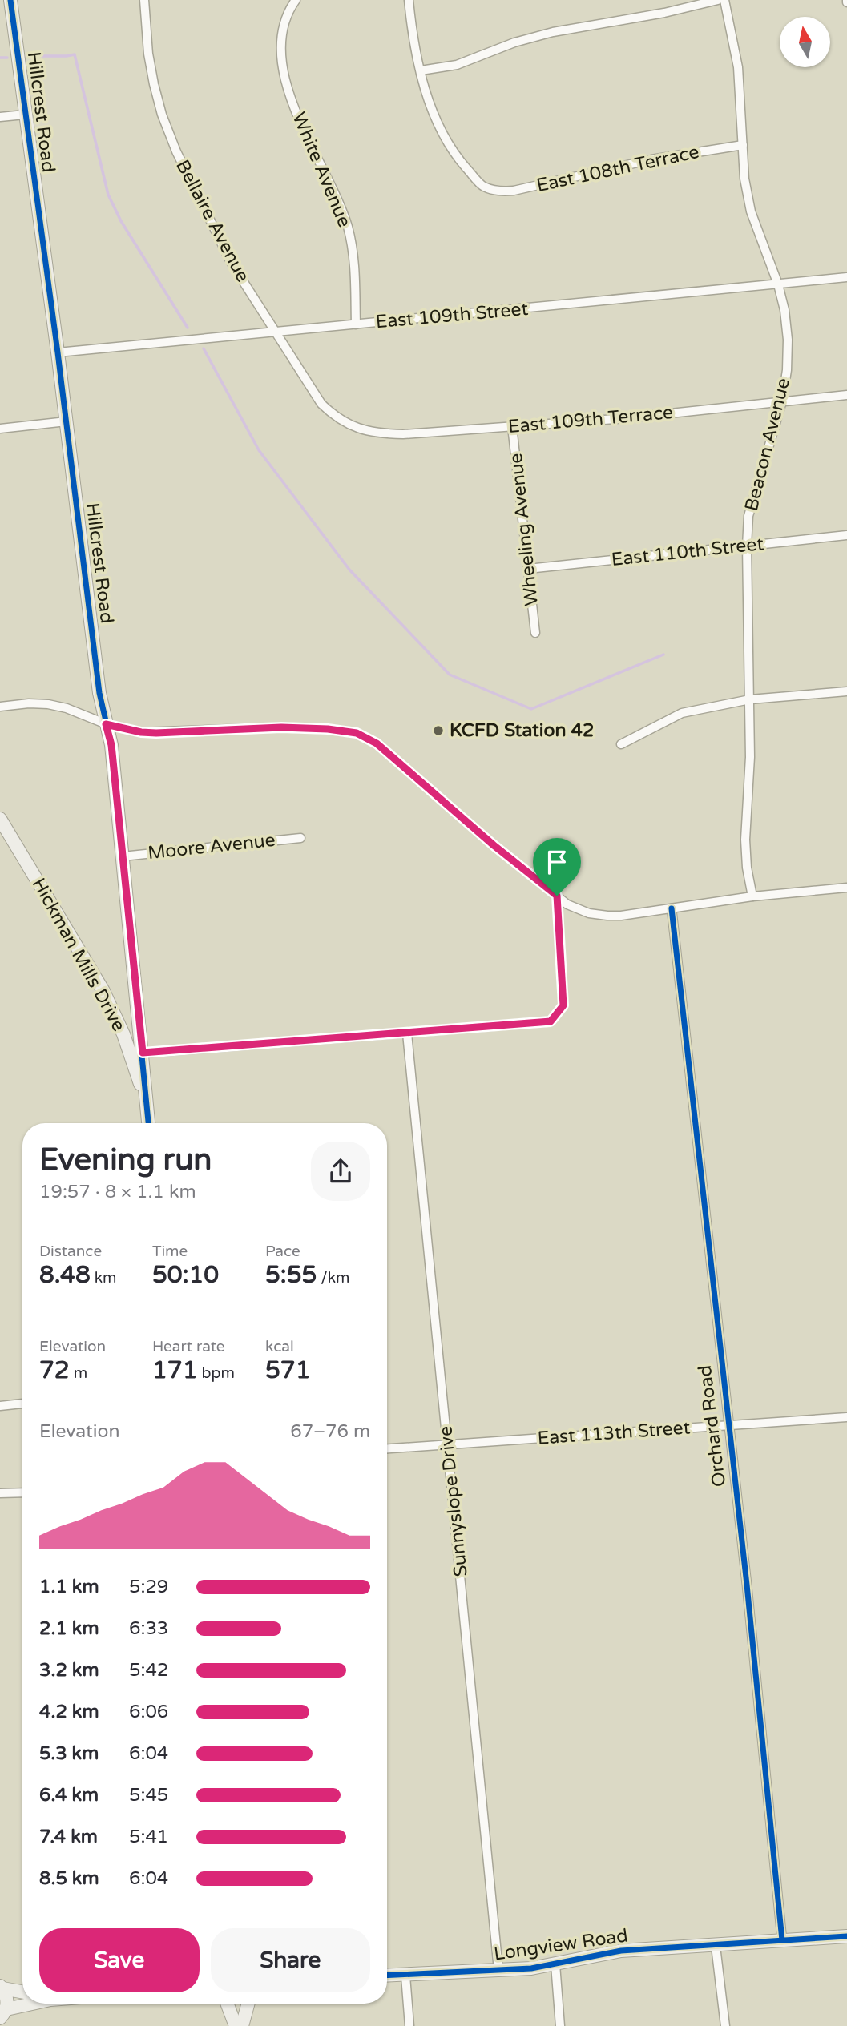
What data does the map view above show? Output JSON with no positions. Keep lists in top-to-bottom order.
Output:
{
  "streets": {
    "street": [
      "Hillcrest Road",
      "East 108th Terrace",
      "White Avenue",
      "Bellaire Avenue",
      "East 109th Street",
      "East 109th Terrace",
      "Beacon Avenue",
      "Wheeling Avenue",
      "East 110th Street",
      "Moore Avenue",
      "Hickman Mills Drive",
      "Orchard Road",
      "East 113th Street",
      "Sunnyslope Drive",
      "Longview Road"
    ]
  },
  "crossings": [
    ["Hillcrest Road", "East 109th Street"],
    ["Hillcrest Road", "Moore Avenue"],
    ["Hillcrest Road", "Hickman Mills Drive"],
    ["East 108th Terrace", "Beacon Avenue"],
    ["White Avenue", "East 109th Street"],
    ["Bellaire Avenue", "East 109th Street"],
    ["Bellaire Avenue", "East 109th Terrace"],
    ["East 109th Street", "Beacon Avenue"],
    ["East 109th Terrace", "Beacon Avenue"],
    ["East 109th Terrace", "Wheeling Avenue"],
    ["Beacon Avenue", "East 110th Street"],
    ["Wheeling Avenue", "East 110th Street"],
    ["Orchard Road", "East 113th Street"],
    ["Orchard Road", "Longview Road"],
    ["East 113th Street", "Sunnyslope Drive"],
    ["Sunnyslope Drive", "Longview Road"]
  ],
  "places": ["KCFD Station 42"],
  "north": "top",
  "page": {
    "heading": ["Evening run", "19:57 · 8 × 1.1 km"],
    "stats": [
      ["Distance", "8.48 km"],
      ["Time", "50:10"],
      ["Pace", "5:55 /km"],
      ["Elevation", "72 m"],
      ["Heart rate", "171 bpm"],
      ["kcal", "571"]
    ],
    "chart": ["Elevation", "67–76 m"],
    "list": [
      {
        "name": "1.1 km",
        "note": "5:29"
      },
      {
        "name": "2.1 km",
        "note": "6:33"
      },
      {
        "name": "3.2 km",
        "note": "5:42"
      },
      {
        "name": "4.2 km",
        "note": "6:06"
      },
      {
        "name": "5.3 km",
        "note": "6:04"
      },
      {
        "name": "6.4 km",
        "note": "5:45"
      },
      {
        "name": "7.4 km",
        "note": "5:41"
      },
      {
        "name": "8.5 km",
        "note": "6:04"
      }
    ],
    "buttons": ["Save", "Share"]
  }
}
